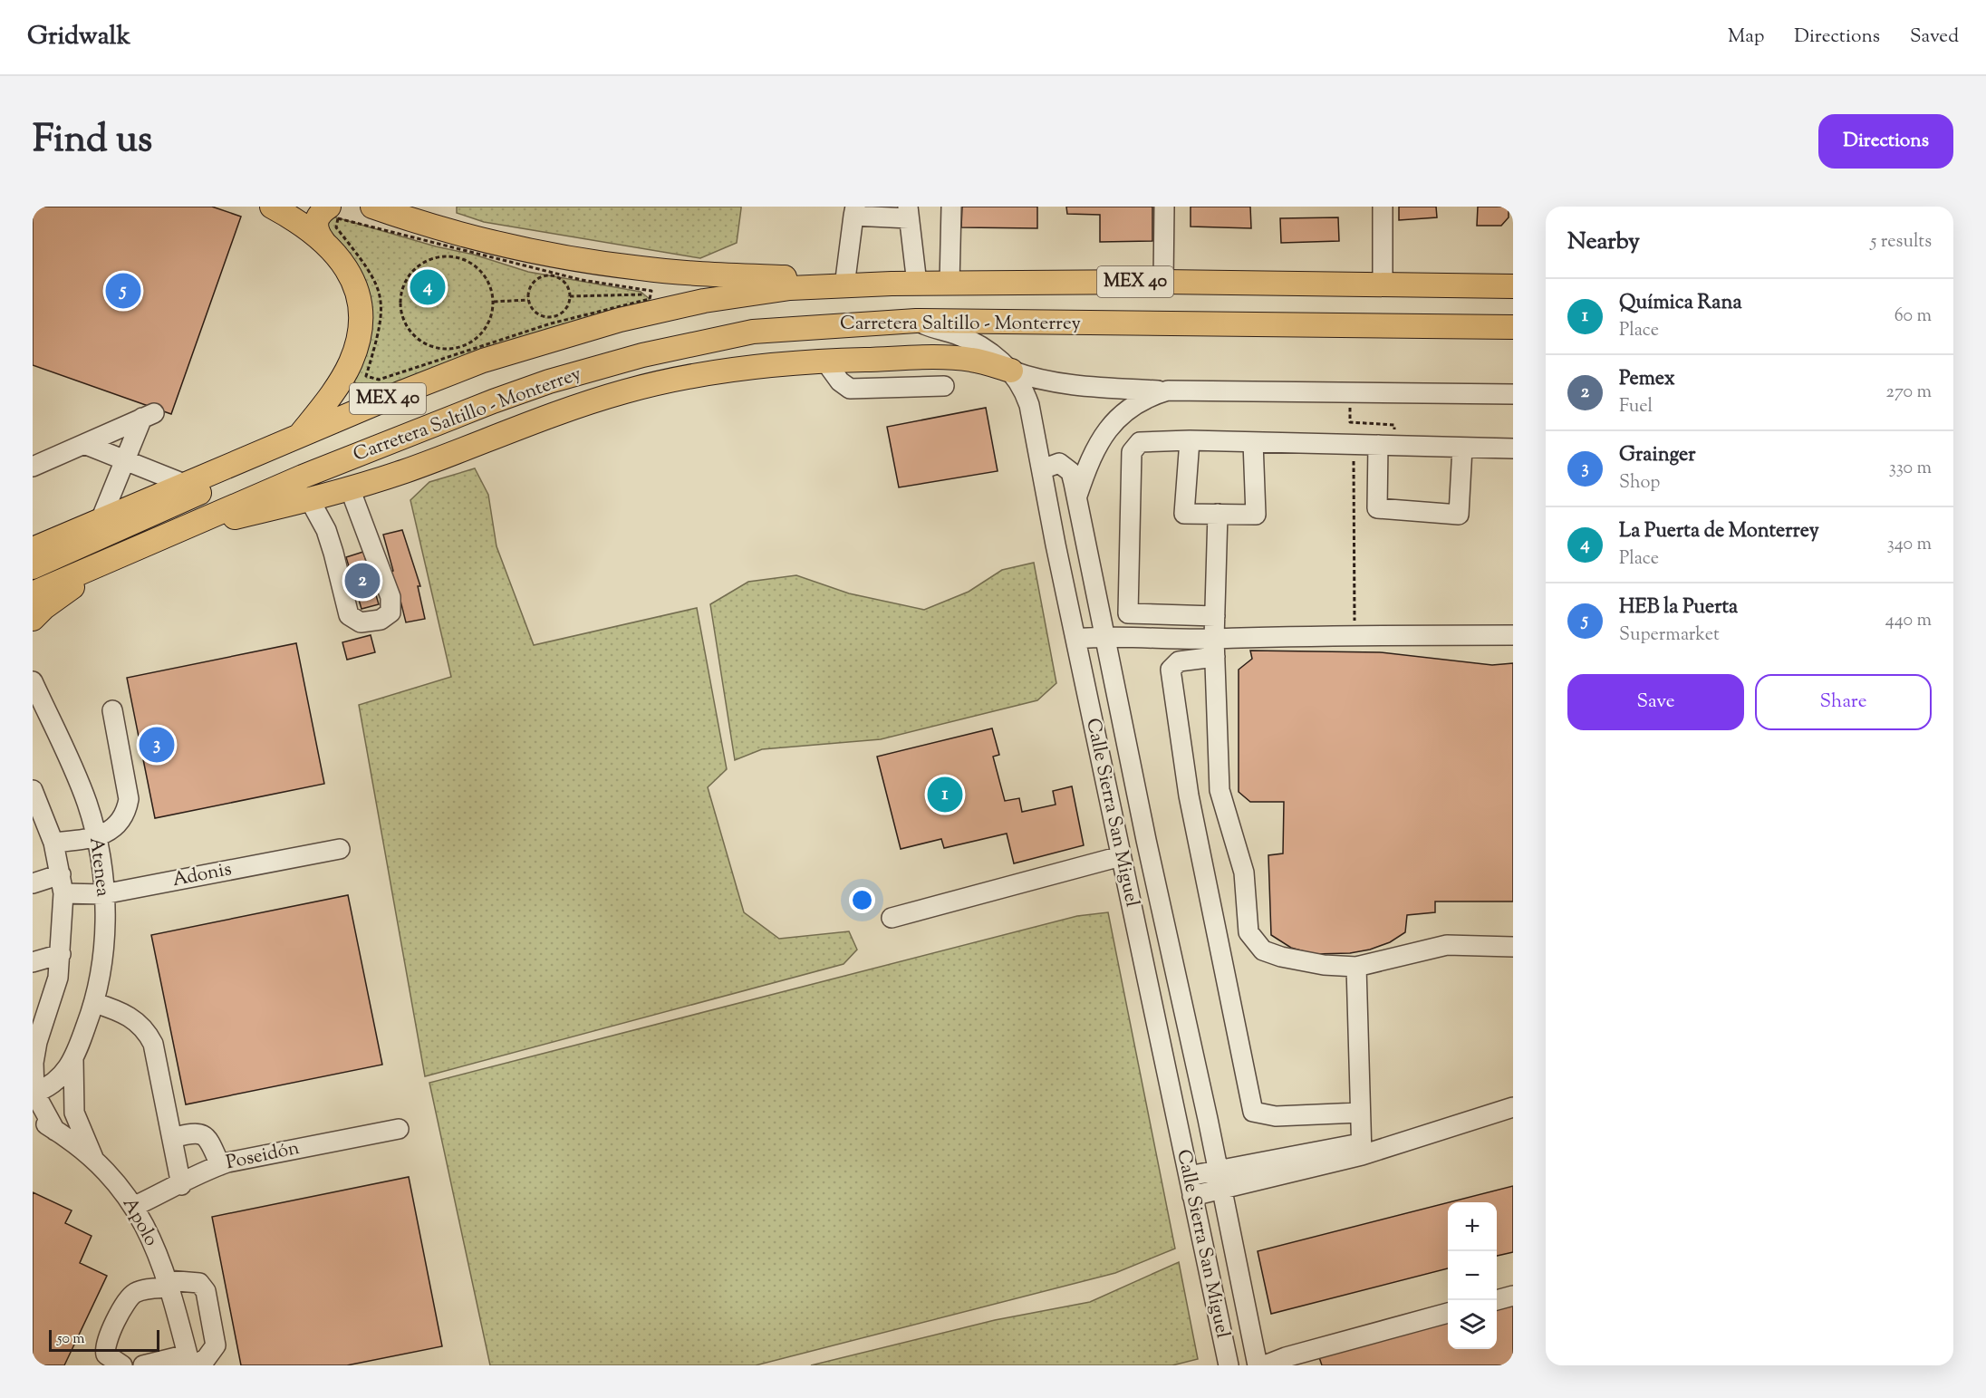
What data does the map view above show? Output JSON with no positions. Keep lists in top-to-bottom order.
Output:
{
  "streets": {
    "main road": ["MEX 40", "Carretera Saltillo - Monterrey"],
    "street": [
      "Calle Sierra San Miguel",
      "Atenea",
      "Adonis",
      "Poseidón",
      "Apolo"
    ]
  },
  "crossings": [
    ["Carretera Saltillo - Monterrey", "Calle Sierra San Miguel"],
    ["Atenea", "Adonis"],
    ["Atenea", "Apolo"],
    ["Poseidón", "Apolo"]
  ],
  "scale_bar": "50 m",
  "page": {
    "header": "Gridwalk",
    "nav": ["Map", "Directions", "Saved"],
    "title": "Find us",
    "buttons": [
      "Directions",
      ["Save", "Share"]
    ],
    "heading": ["Nearby", "5 results"],
    "pins": [
      "4",
      "5",
      "2",
      "3",
      "1"
    ],
    "list": [
      {
        "mark": "1",
        "name": "Química Rana",
        "note": "Place",
        "value": "60 m"
      },
      {
        "mark": "2",
        "name": "Pemex",
        "note": "Fuel",
        "value": "270 m"
      },
      {
        "mark": "3",
        "name": "Grainger",
        "note": "Shop",
        "value": "330 m"
      },
      {
        "mark": "4",
        "name": "La Puerta de Monterrey",
        "note": "Place",
        "value": "340 m"
      },
      {
        "mark": "5",
        "name": "HEB la Puerta",
        "note": "Supermarket",
        "value": "440 m"
      }
    ],
    "map_buttons": ["+", "−"],
    "scale": "50 m"
  }
}
